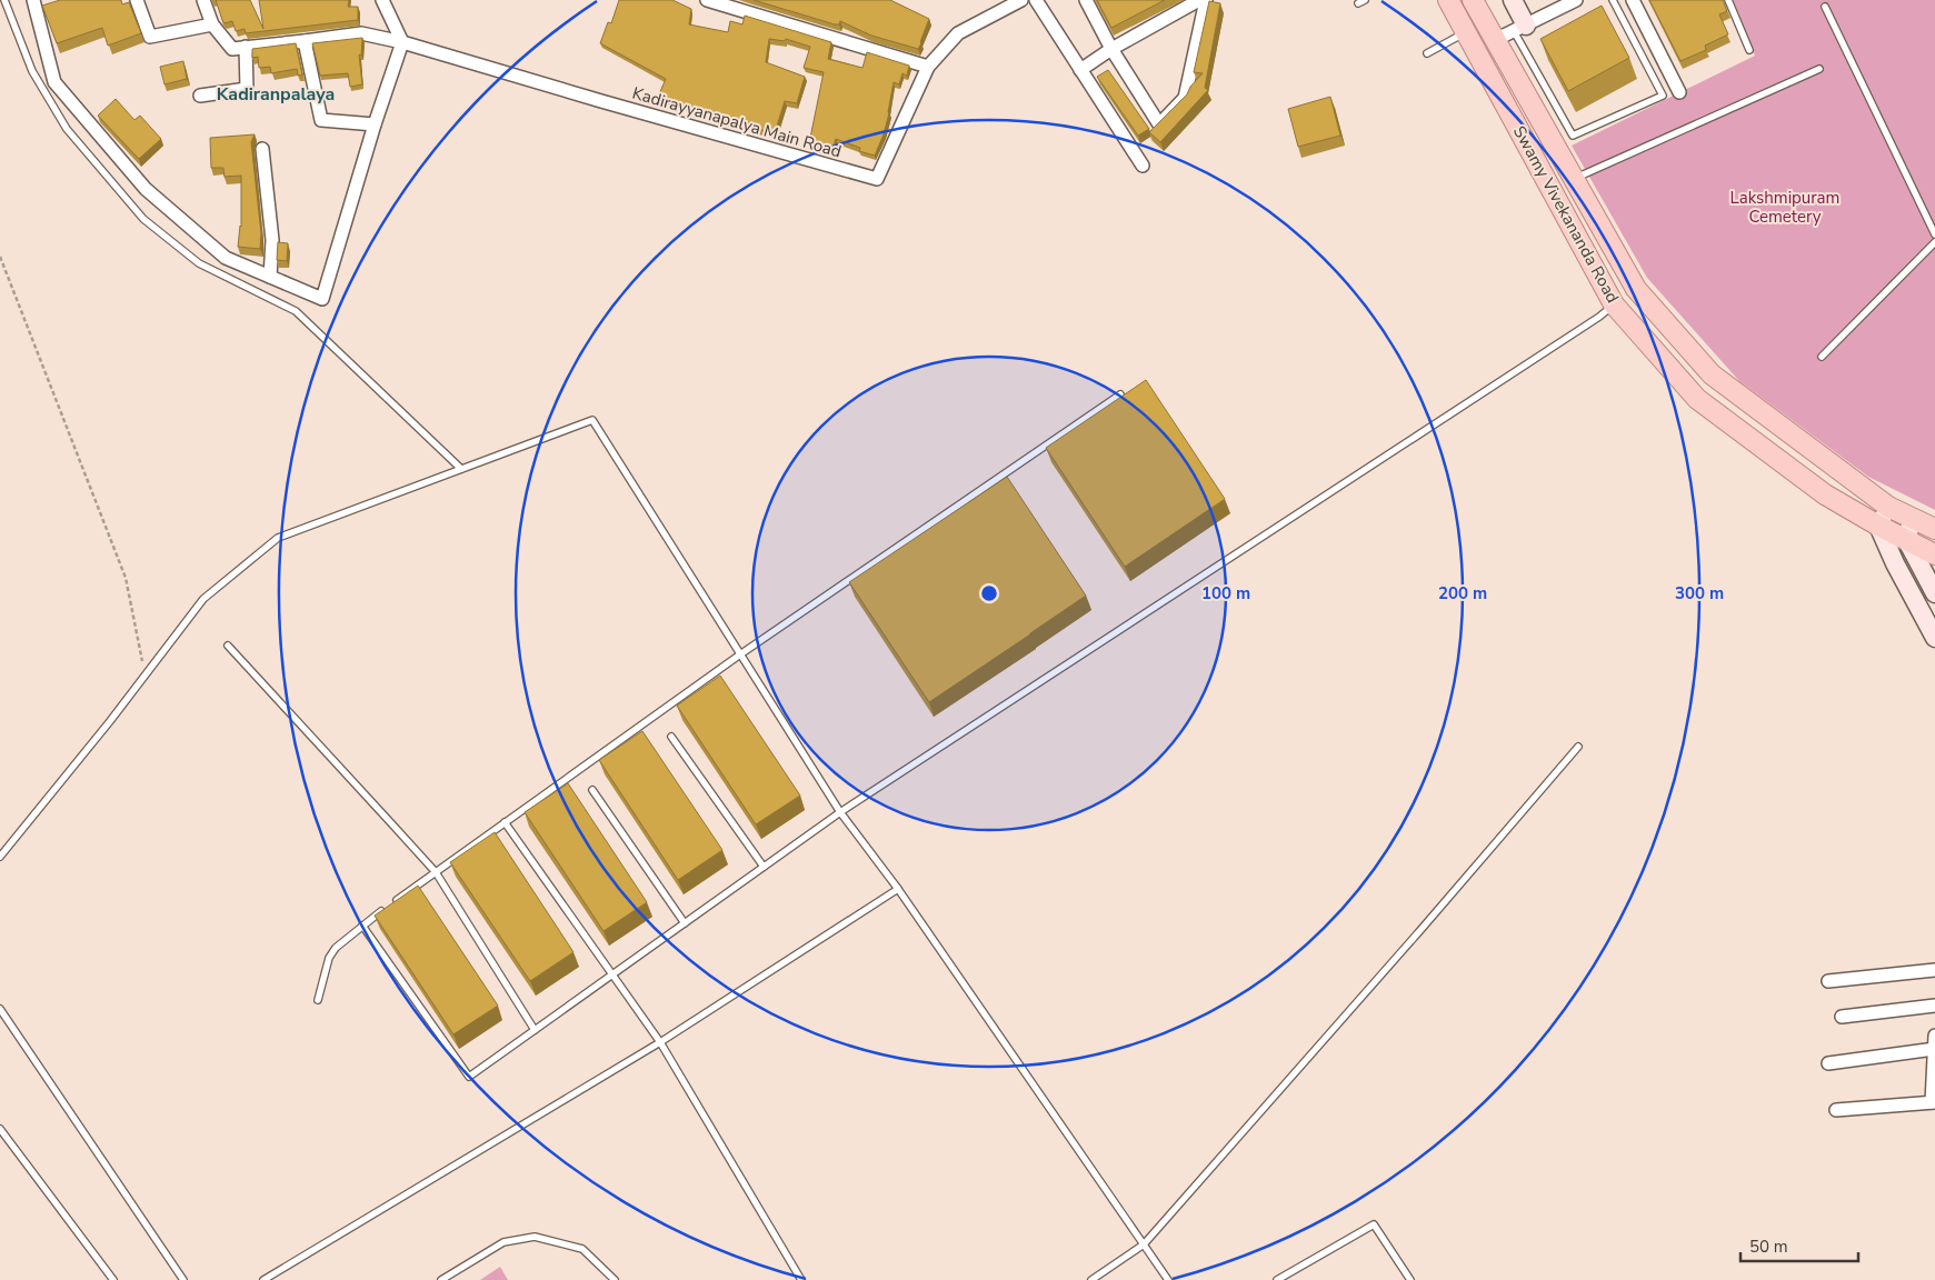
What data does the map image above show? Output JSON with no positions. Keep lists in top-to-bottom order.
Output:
{
  "streets": {
    "main road": ["Swamy Vivekananda Road"],
    "street": ["Kadirayyanapalya Main Road"]
  },
  "districts": ["Kadiranpalaya"],
  "parks": ["Lakshmipuram Cemetery"],
  "scale_bar": "50 m",
  "rings": ["100 m", "200 m", "300 m"]
}
